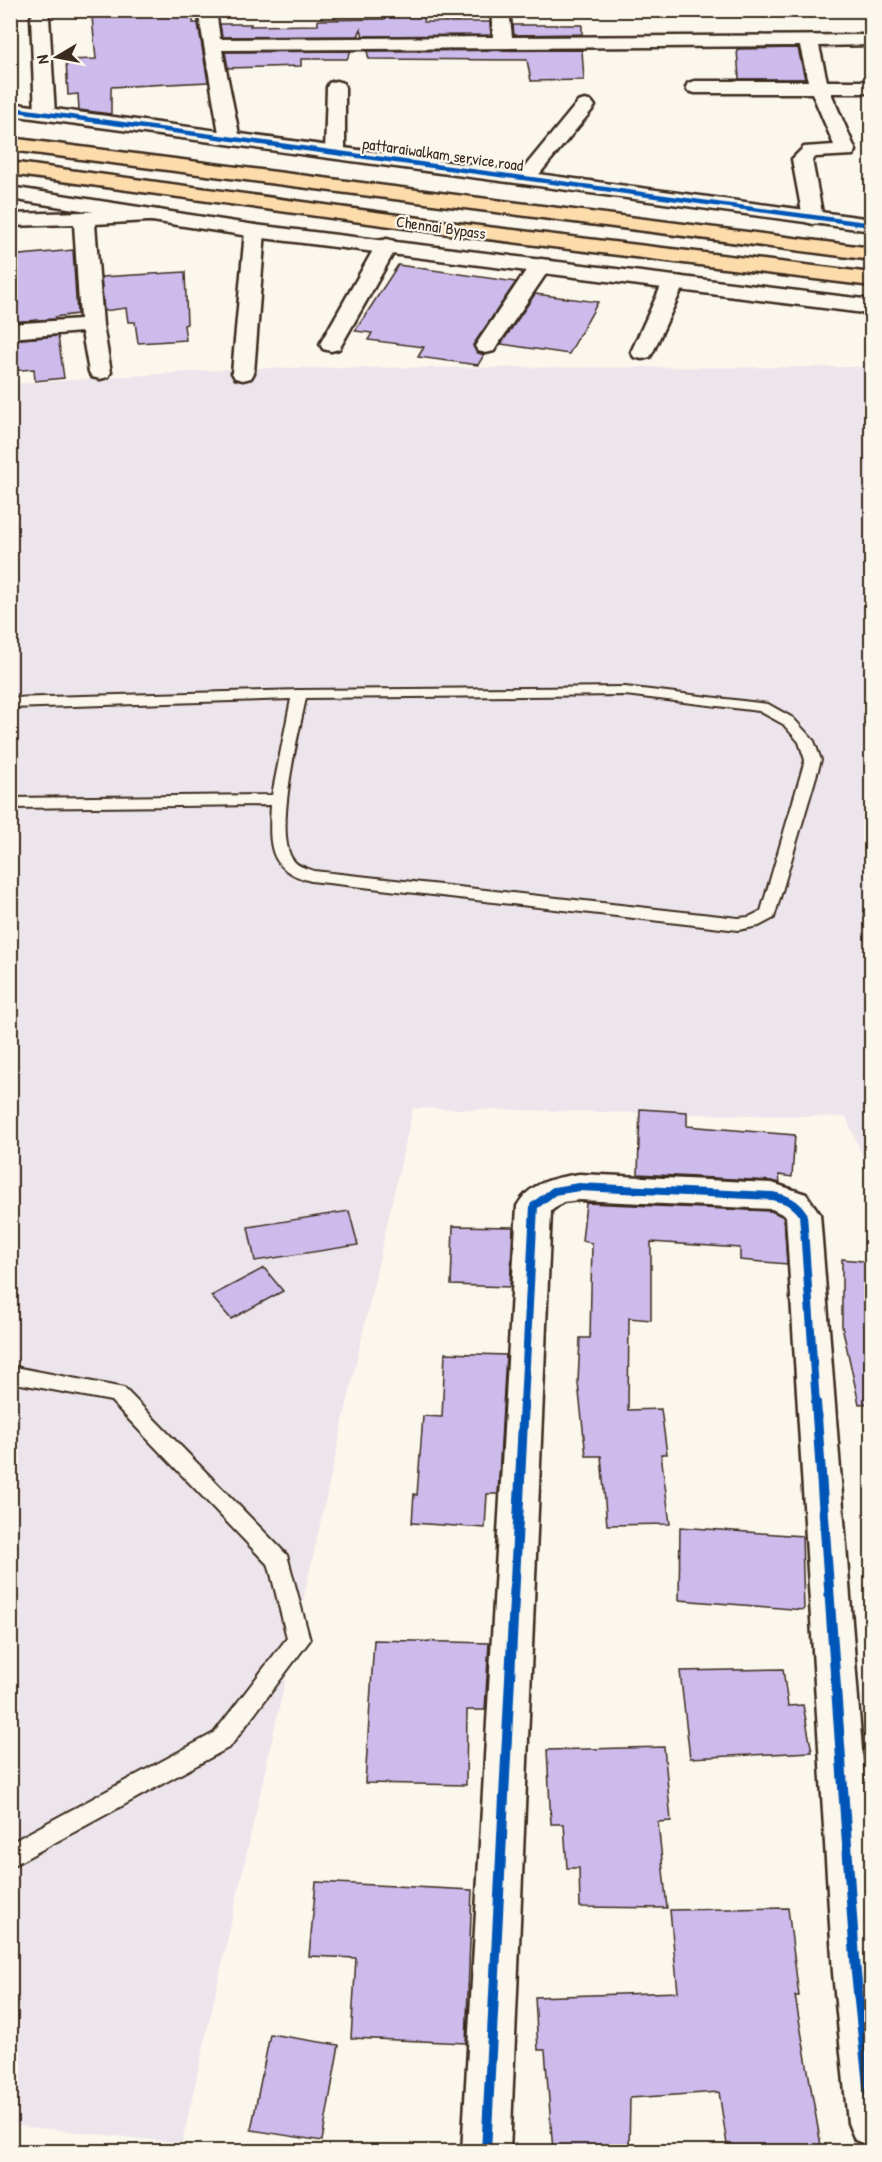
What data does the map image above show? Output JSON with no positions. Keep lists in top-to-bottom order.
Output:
{
  "streets": {
    "highway": ["Chennai Bypass"],
    "street": ["pattaraiwalkam service road"]
  },
  "north": "left"
}
